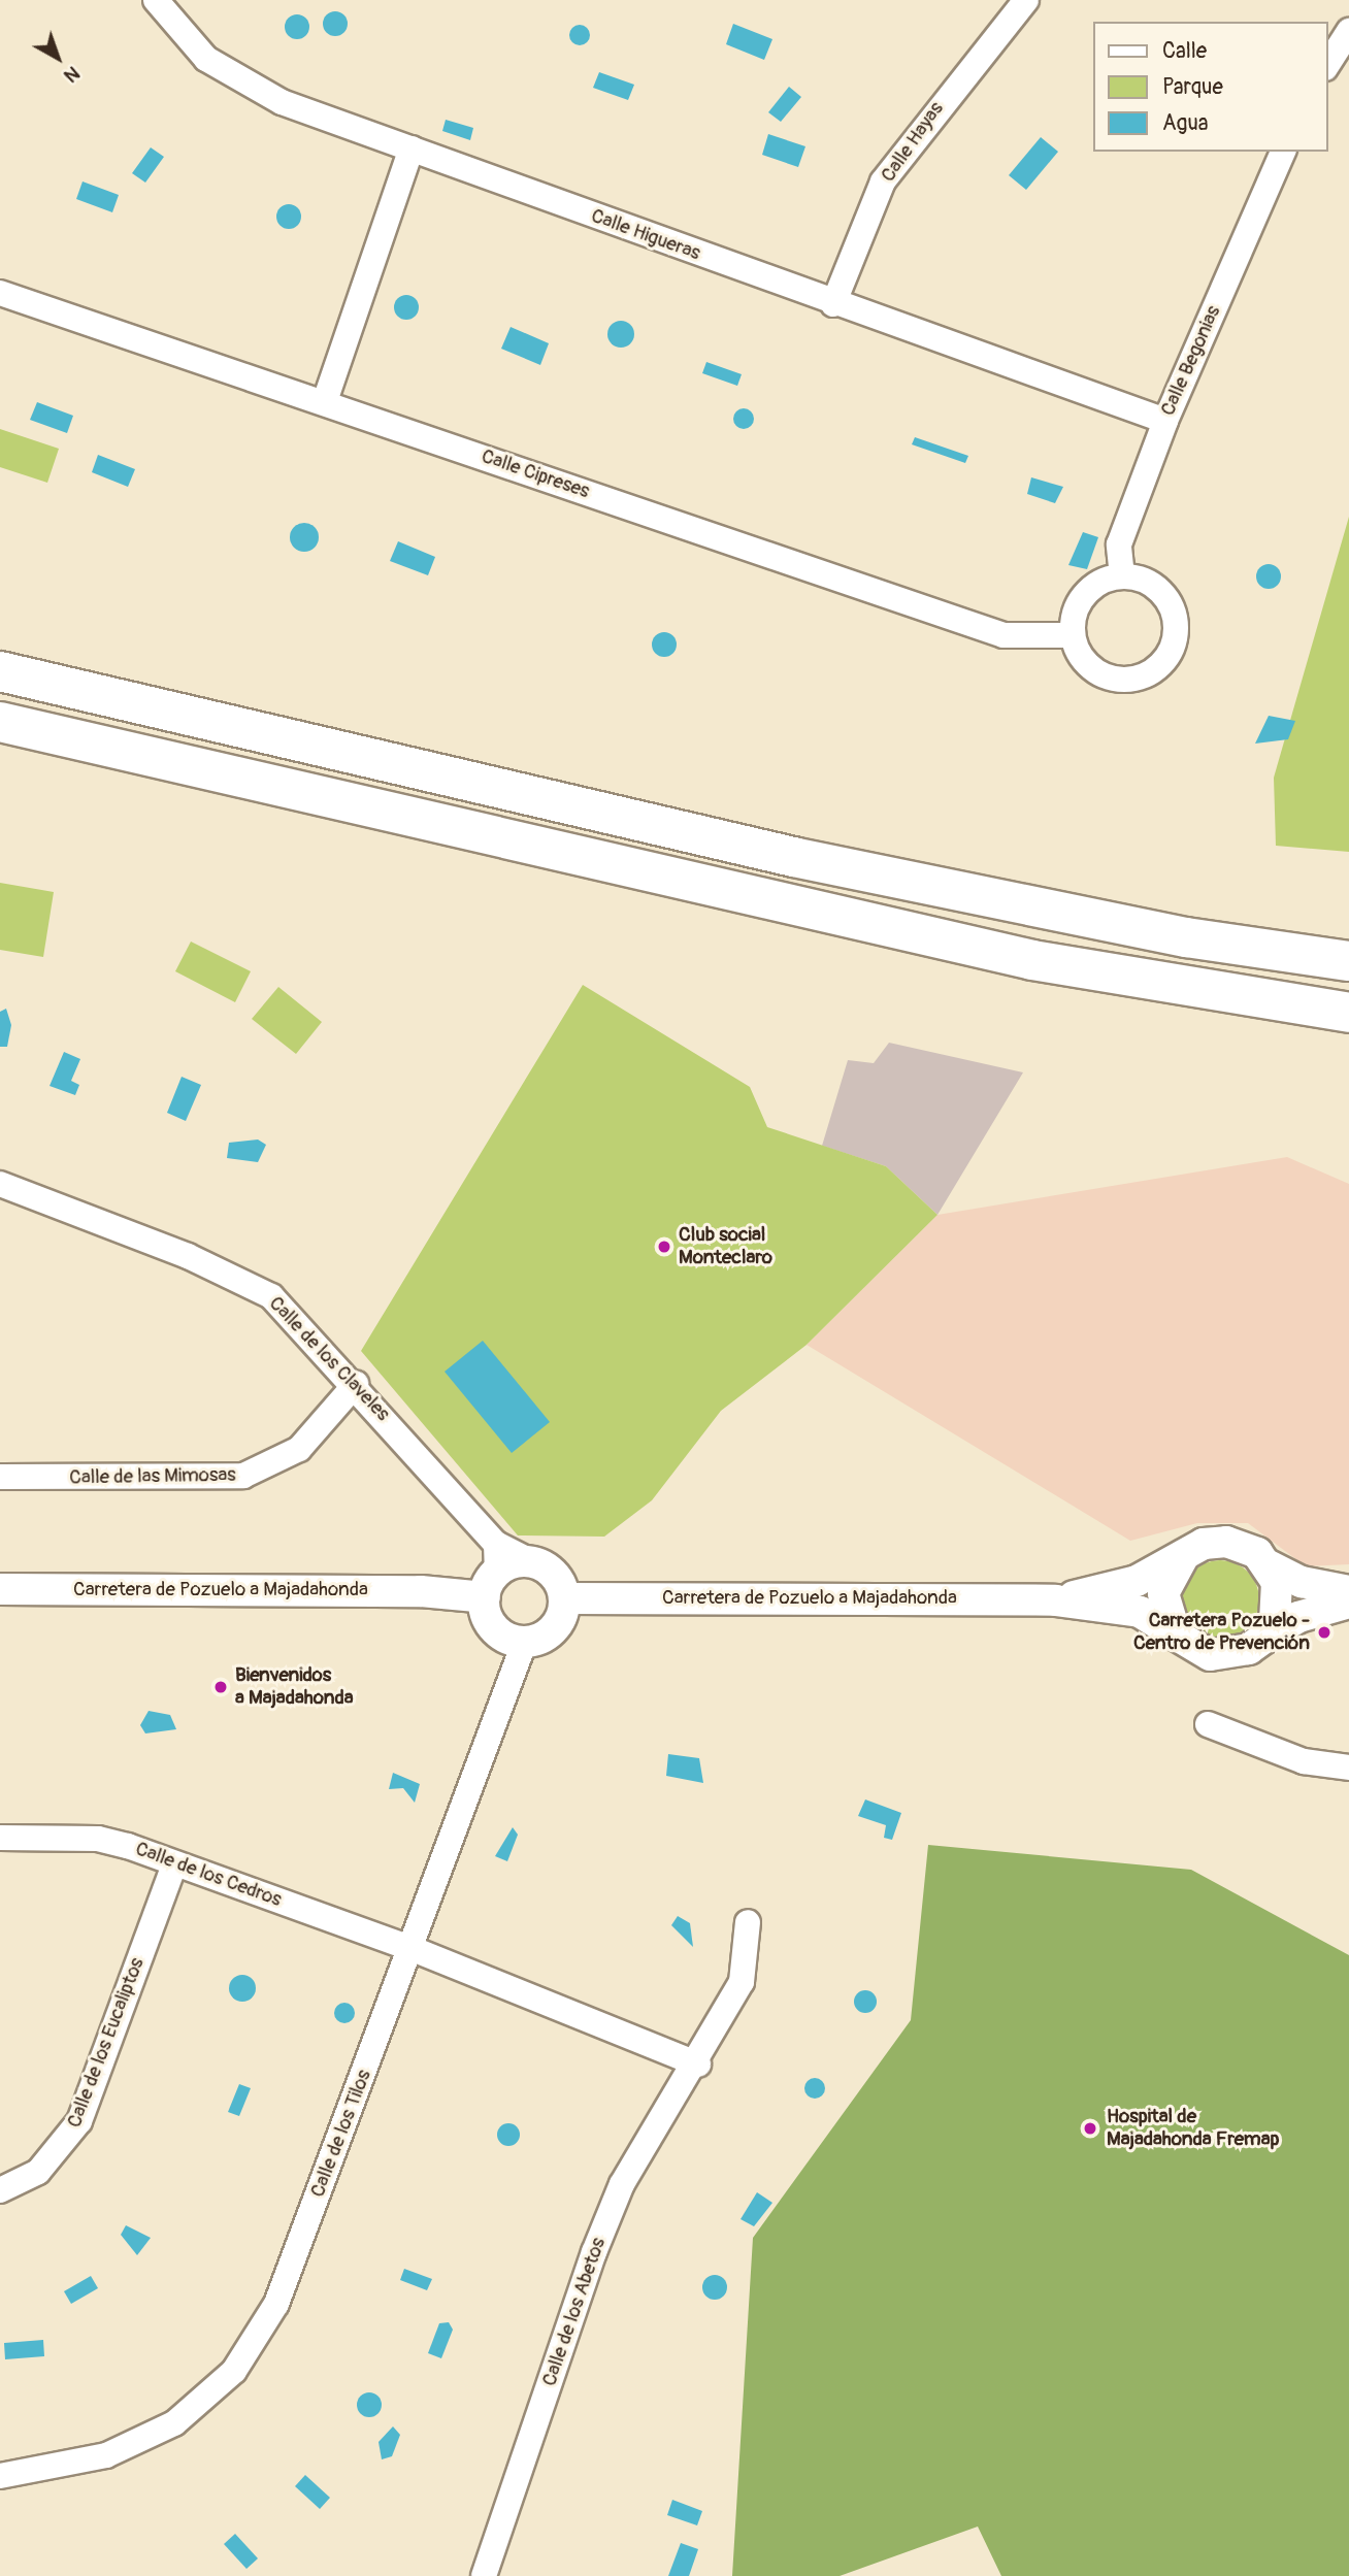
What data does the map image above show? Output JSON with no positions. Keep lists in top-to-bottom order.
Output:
{
  "streets": {
    "street": [
      "Calle Hayas",
      "Calle Higueras",
      "Calle Begonias",
      "Calle Cipreses",
      "Calle de los Claveles",
      "Calle de las Mimosas",
      "Carretera de Pozuelo a Majadahonda",
      "Calle de los Cedros",
      "Calle de los Eucaliptos",
      "Calle de los Tilos",
      "Calle de los Abetos"
    ]
  },
  "crossings": [
    ["Calle Hayas", "Calle Higueras"],
    ["Calle Higueras", "Calle Begonias"],
    ["Calle Begonias", "Calle Cipreses"],
    ["Calle de los Claveles", "Calle de las Mimosas"],
    ["Calle de los Claveles", "Carretera de Pozuelo a Majadahonda"],
    ["Calle de los Claveles", "Calle de los Tilos"],
    ["Carretera de Pozuelo a Majadahonda", "Calle de los Tilos"],
    ["Calle de los Cedros", "Calle de los Eucaliptos"],
    ["Calle de los Cedros", "Calle de los Tilos"]
  ],
  "places": [
    "Club social Monteclaro",
    "Carretera Pozuelo - Centro de Prevención",
    "Bienvenidos a Majadahonda",
    "Hospital de Majadahonda Fremap"
  ],
  "legend": ["Calle", "Parque", "Agua"],
  "north": "bottom right"
}
